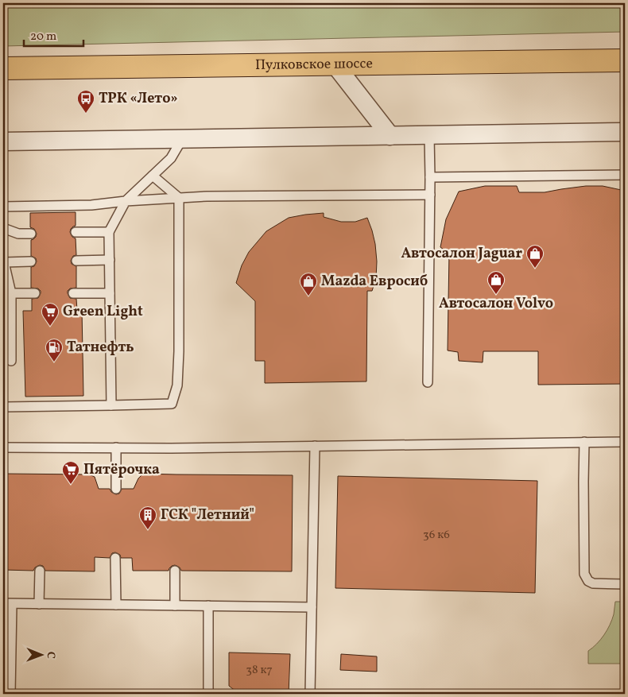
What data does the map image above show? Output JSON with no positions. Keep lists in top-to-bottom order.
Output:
{
  "streets": {
    "main road": ["Пулковское шоссе"]
  },
  "places": {
    "bus stop": ["ТРК «Лето»"],
    "shop": ["Автосалон Jaguar", "Автосалон Volvo", "Mazda Евросиб"],
    "supermarket": ["Green Light", "Пятёрочка"],
    "fuel station": ["Татнефть"],
    "building": ["ГСК \"Летний\""]
  },
  "house_numbers": ["36 к6", "38 к7"],
  "scale_bar": "20 m",
  "north": "right"
}
